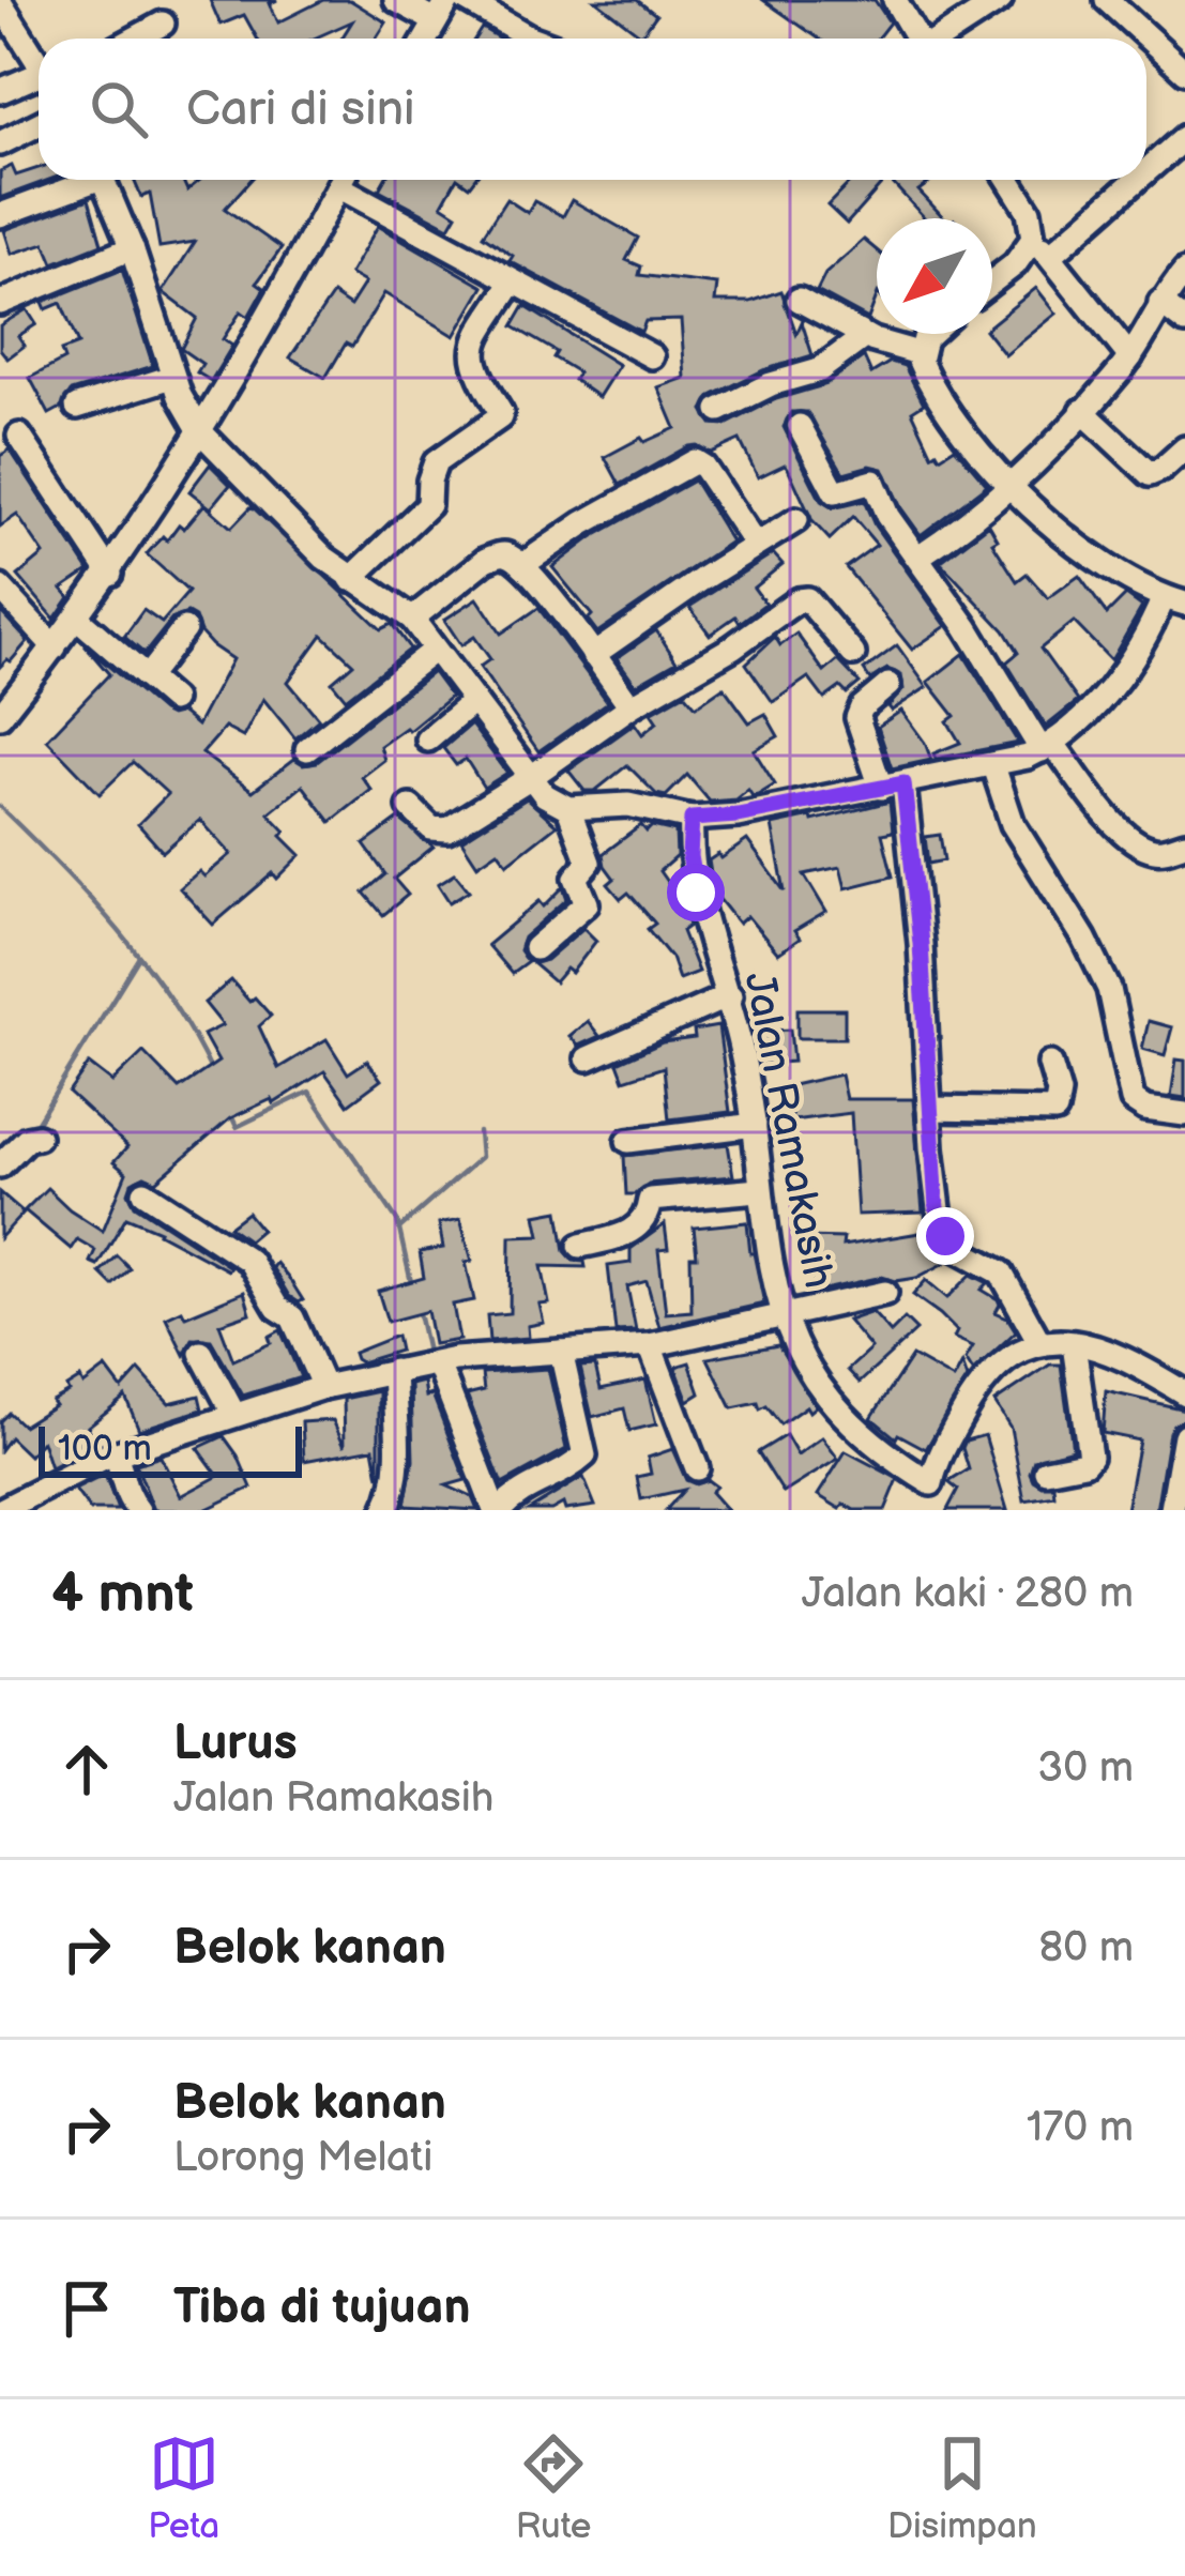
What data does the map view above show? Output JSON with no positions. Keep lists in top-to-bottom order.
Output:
{
  "streets": {
    "street": ["Jalan Ramakasih"]
  },
  "scale_bar": "100 m",
  "north": "bottom left",
  "page": {
    "search": "Cari di sini",
    "scale": "100 m",
    "heading": ["4 mnt", "Jalan kaki · 280 m"],
    "list": [
      ["Lurus", "Jalan Ramakasih", "30 m"],
      ["Belok kanan", "80 m"],
      ["Belok kanan", "Lorong Melati", "170 m"],
      "Tiba di tujuan"
    ],
    "nav": ["Peta", "Rute", "Disimpan"]
  }
}
